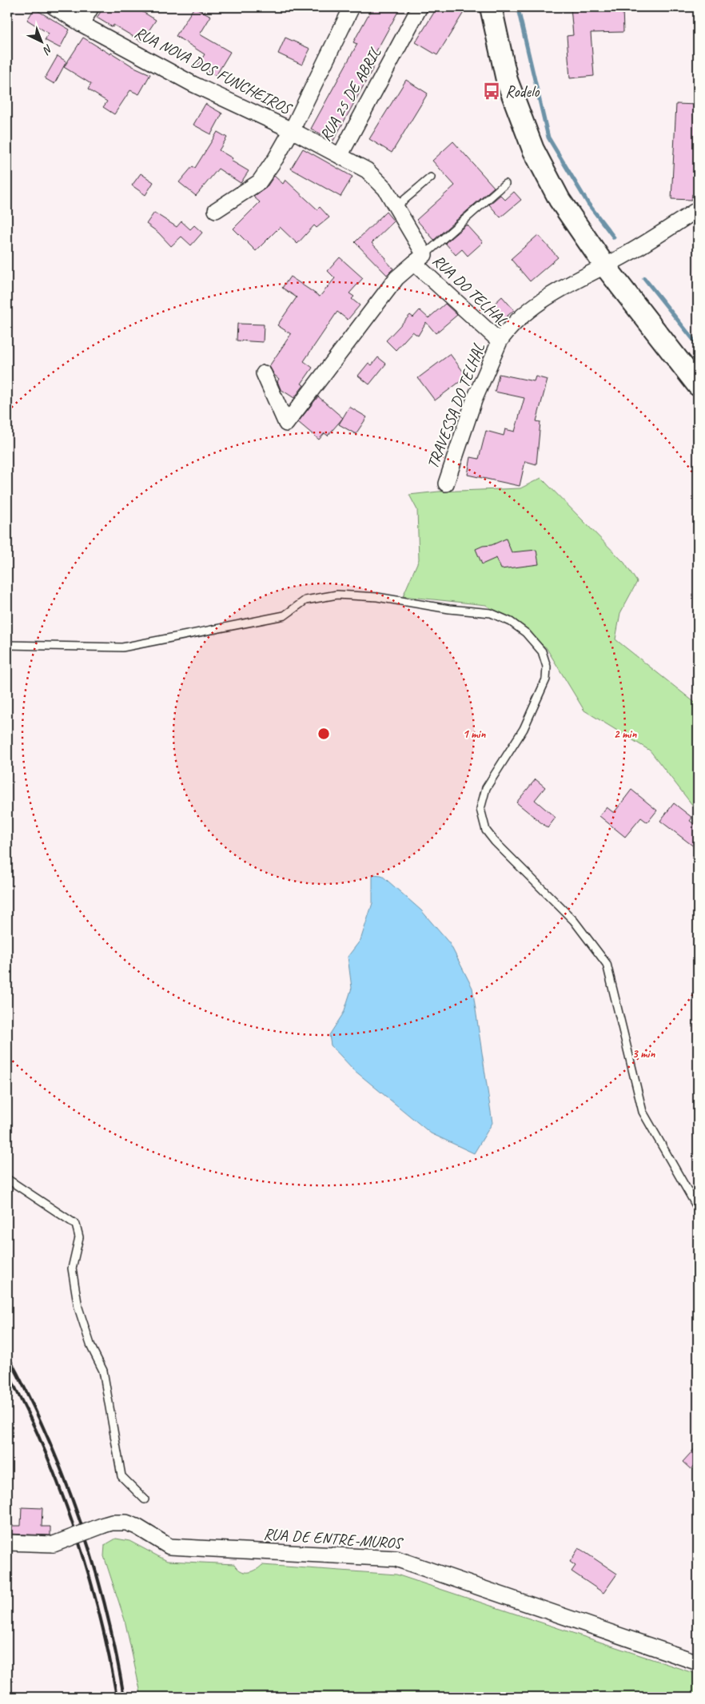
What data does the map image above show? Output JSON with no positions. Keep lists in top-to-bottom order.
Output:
{
  "streets": {
    "street": [
      "RUA NOVA DOS FUNCHEIROS",
      "RUA 25 DE ABRIL",
      "RUA DO TELHAL",
      "TRAVESSA DO TELHAL",
      "RUA DE ENTRE-MUROS"
    ]
  },
  "crossings": [
    ["RUA NOVA DOS FUNCHEIROS", "RUA 25 DE ABRIL"],
    ["RUA DO TELHAL", "TRAVESSA DO TELHAL"]
  ],
  "places": {
    "bus stop": ["Rodelo"]
  },
  "north": "bottom right",
  "rings": ["1 min", "2 min", "3 min"]
}
